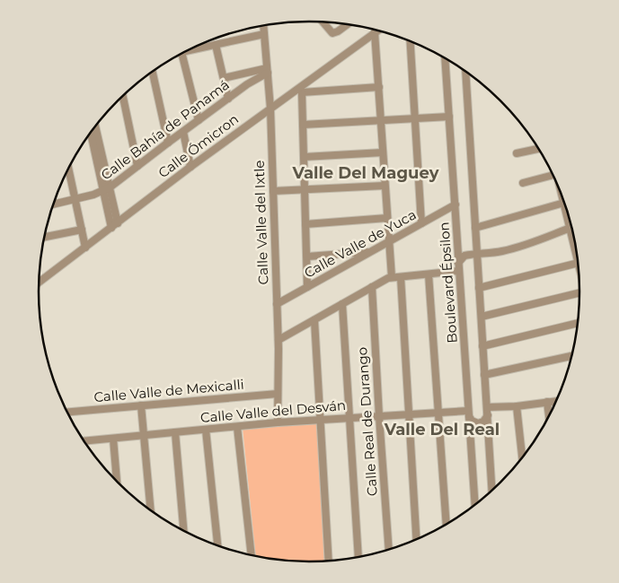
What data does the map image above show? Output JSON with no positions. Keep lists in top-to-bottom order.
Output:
{
  "streets": {
    "street": [
      "Calle Bahía de Panamá",
      "Calle Ómicron",
      "Calle Valle del Ixtle",
      "Calle Valle de Yuca",
      "Boulevard Épsilon",
      "Calle Valle de Mexicalli",
      "Calle Valle del Desván",
      "Calle Real de Durango"
    ]
  },
  "crossings": [
    ["Calle Bahía de Panamá", "Calle Valle del Ixtle"],
    ["Calle Ómicron", "Calle Valle del Ixtle"],
    ["Calle Valle del Ixtle", "Calle Valle de Yuca"],
    ["Calle Valle del Ixtle", "Calle Valle de Mexicalli"],
    ["Calle Valle del Ixtle", "Calle Valle del Desván"],
    ["Calle Valle de Yuca", "Boulevard Épsilon"],
    ["Boulevard Épsilon", "Calle Valle del Desván"],
    ["Calle Valle del Desván", "Calle Real de Durango"]
  ],
  "districts": ["Valle Del Maguey", "Valle Del Real"]
}
